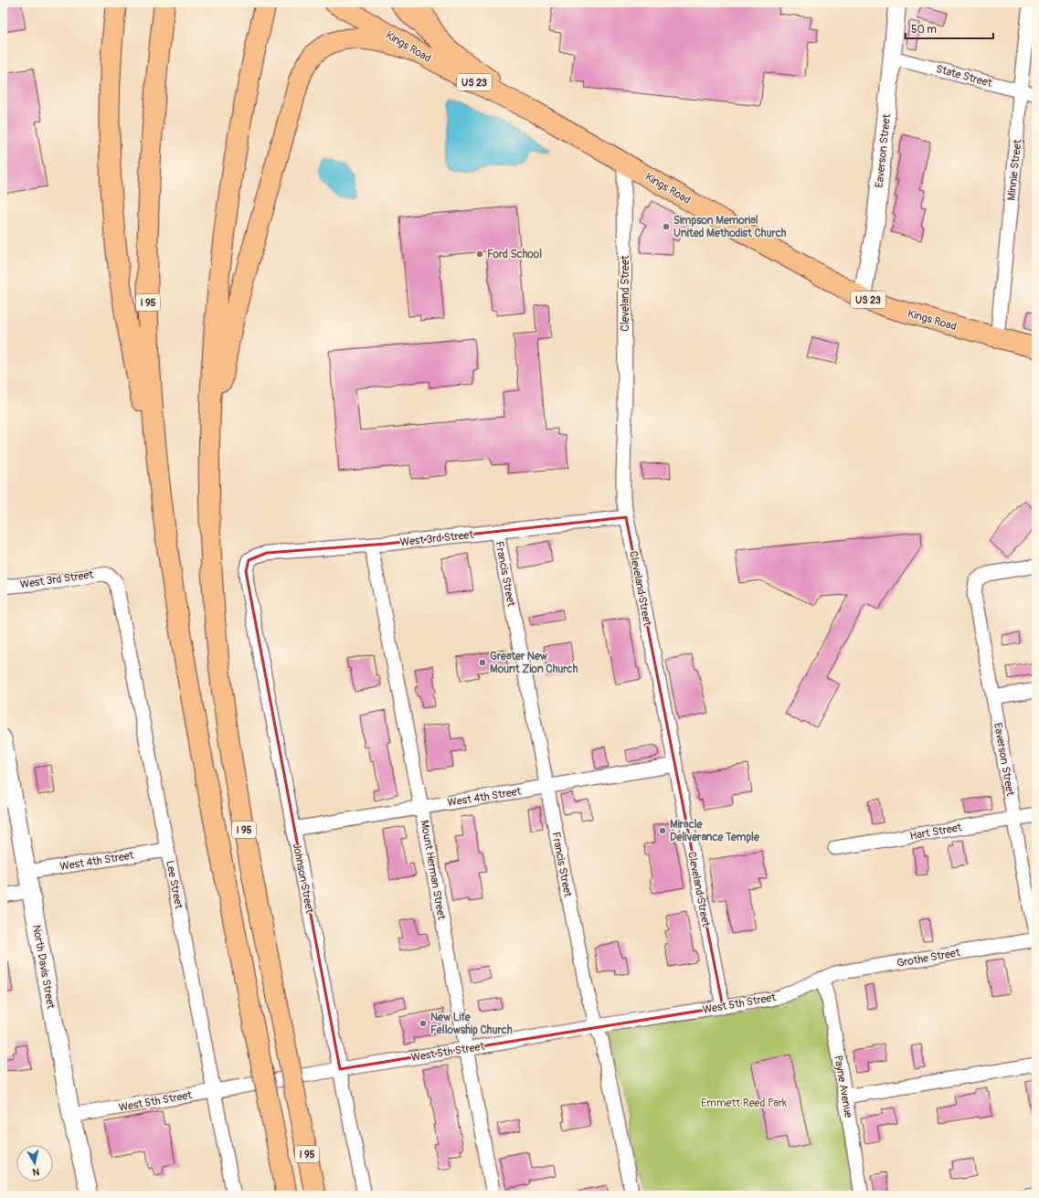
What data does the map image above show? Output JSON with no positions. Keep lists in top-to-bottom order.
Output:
{
  "streets": {
    "main road": ["Kings Road", "US 23", "I 95"],
    "street": [
      "State Street",
      "Eaverson Street",
      "Minnie Street",
      "Cleveland Street",
      "West 3rd Street",
      "Francis Street",
      "West 4th Street",
      "Hart Street",
      "Mount Herman Street",
      "Johnson Street",
      "Lee Street",
      "Grothe Street",
      "North Davis Street",
      "West 5th Street",
      "Payne Avenue"
    ]
  },
  "crossings": [
    ["Kings Road", "US 23"],
    ["Kings Road", "Eaverson Street"],
    ["Kings Road", "Minnie Street"],
    ["Kings Road", "Cleveland Street"],
    ["State Street", "Eaverson Street"],
    ["State Street", "Minnie Street"],
    ["Eaverson Street", "Hart Street"],
    ["Eaverson Street", "Grothe Street"],
    ["Cleveland Street", "West 3rd Street"],
    ["Cleveland Street", "West 4th Street"],
    ["Cleveland Street", "West 5th Street"],
    ["West 3rd Street", "Francis Street"],
    ["West 3rd Street", "Mount Herman Street"],
    ["West 3rd Street", "Johnson Street"],
    ["West 3rd Street", "Lee Street"],
    ["Francis Street", "West 4th Street"],
    ["Francis Street", "West 5th Street"],
    ["West 4th Street", "Mount Herman Street"],
    ["West 4th Street", "Johnson Street"],
    ["West 4th Street", "Lee Street"],
    ["West 4th Street", "North Davis Street"],
    ["Mount Herman Street", "West 5th Street"],
    ["Johnson Street", "West 5th Street"],
    ["Lee Street", "West 5th Street"],
    ["Grothe Street", "West 5th Street"],
    ["Grothe Street", "Payne Avenue"],
    ["North Davis Street", "West 5th Street"],
    ["West 5th Street", "Payne Avenue"]
  ],
  "parks": ["Emmett Reed Park"],
  "places": [
    "Simpson Memorial United Methodist Church",
    "Ford School",
    "Greater New Mount Zion Church",
    "Miracle Deliverance Temple",
    "New Life Fellowship Church"
  ],
  "scale_bar": "50 m",
  "north": "bottom"
}
